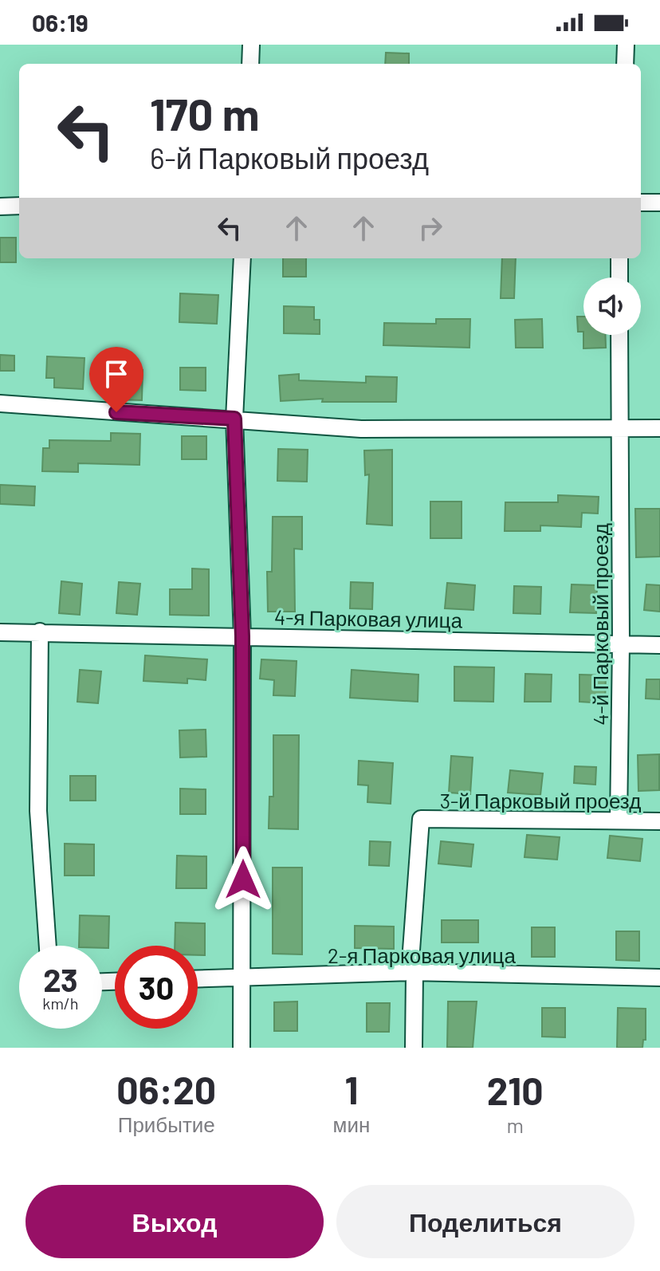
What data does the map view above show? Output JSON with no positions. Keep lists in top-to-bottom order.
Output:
{
  "streets": {
    "street": [
      "4-я Парковая улица",
      "4-й Парковый проезд",
      "3-й Парковый проезд",
      "2-я Парковая улица"
    ]
  },
  "crossings": [
    ["4-я Парковая улица", "4-й Парковый проезд"],
    ["4-й Парковый проезд", "3-й Парковый проезд"],
    ["3-й Парковый проезд", "2-я Парковая улица"]
  ],
  "page": {
    "status": "06:19",
    "turn": ["170 m", "6-й Парковый проезд"],
    "speed": "23 km/h",
    "limit": "30",
    "eta": [
      "06:20",
      "Прибытие",
      "1",
      "мин",
      "210",
      "m"
    ],
    "buttons": ["Выход", "Поделиться"]
  }
}
